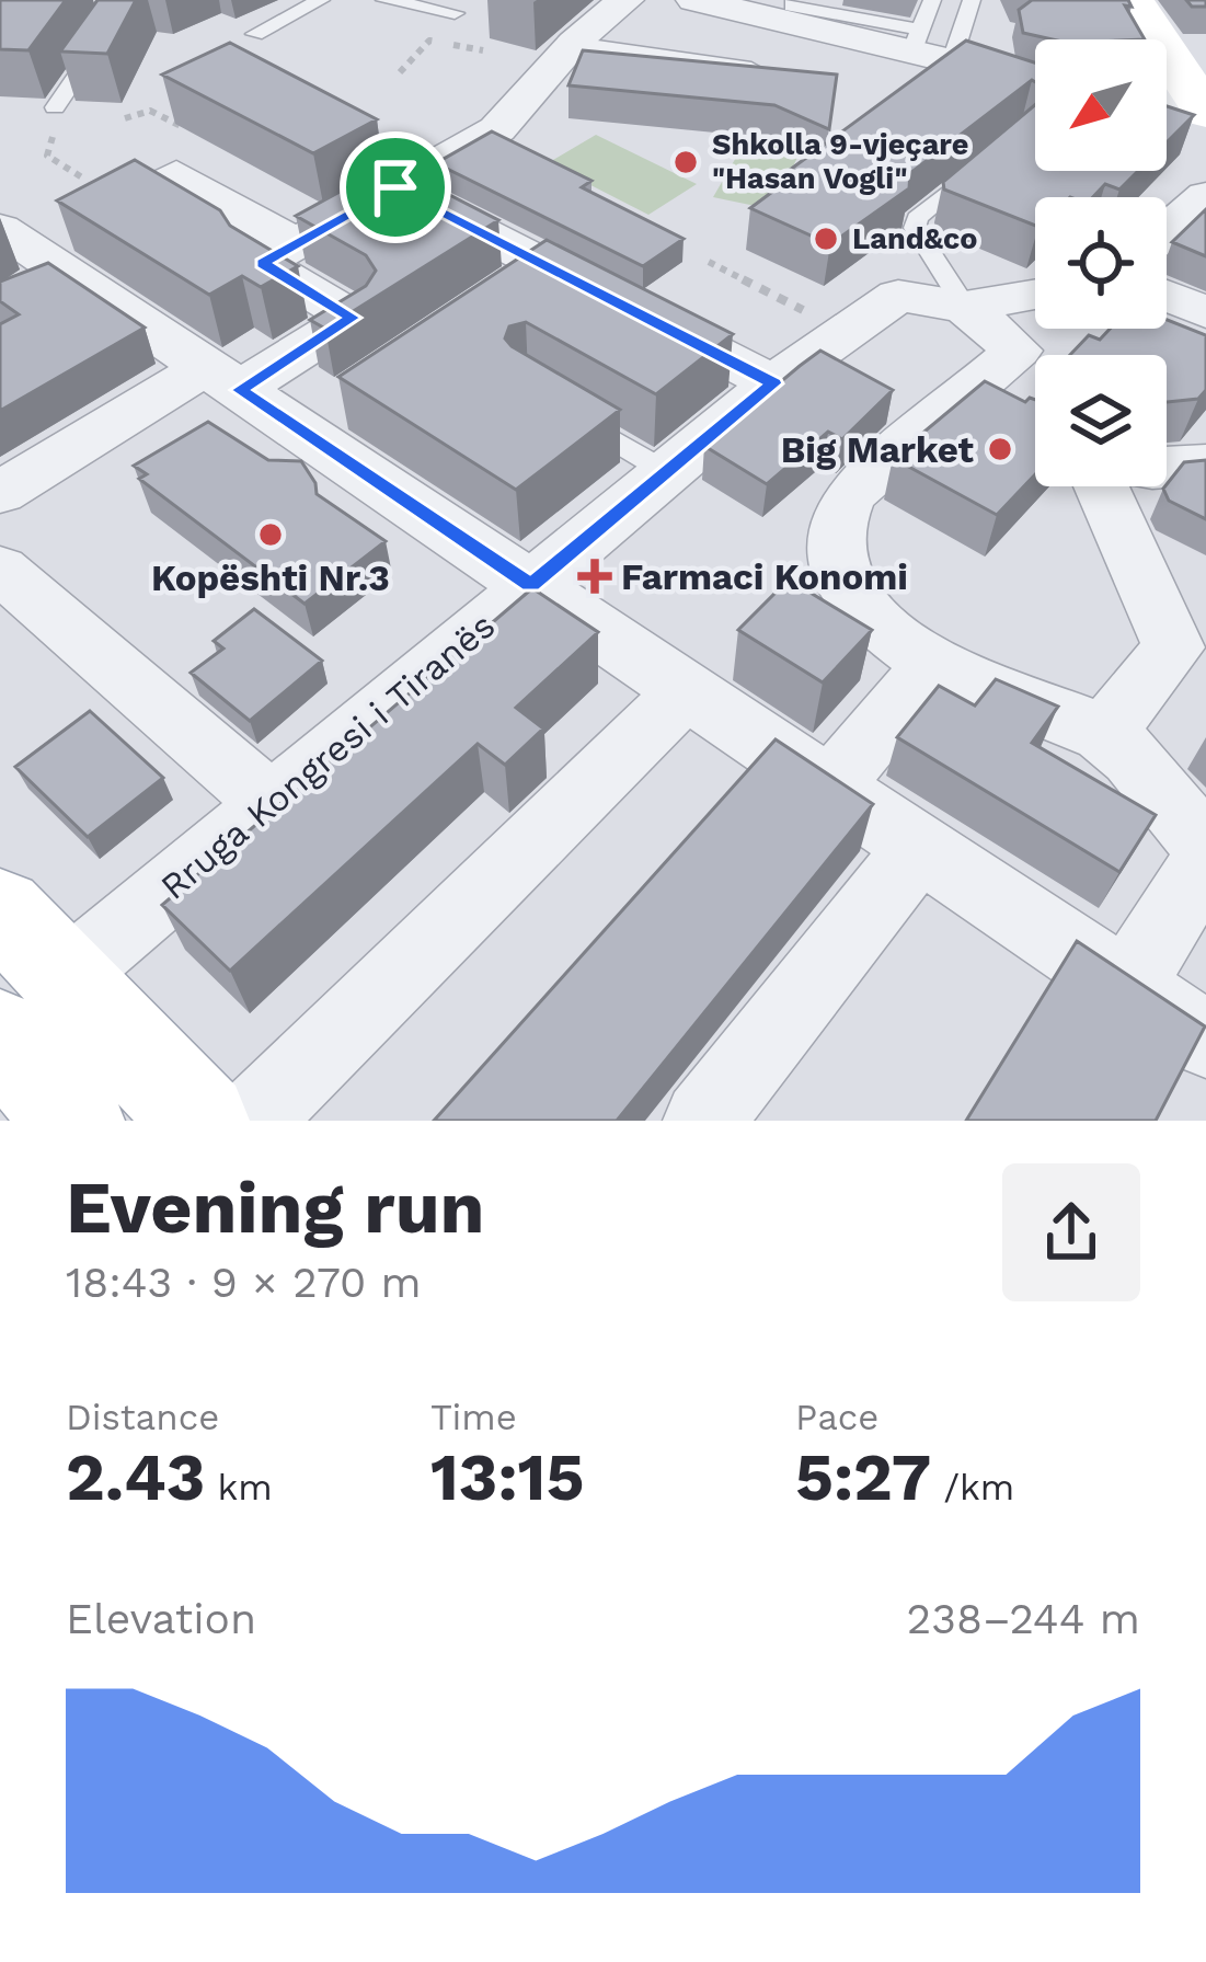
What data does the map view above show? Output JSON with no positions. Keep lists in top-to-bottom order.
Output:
{
  "streets": {
    "street": ["Rruga Kongresi i Tiranës"]
  },
  "places": {
    "other": [
      "Shkolla 9-vjeçare \"Hasan Vogli\"",
      "Land&co",
      "Big Market",
      "Kopështi Nr.3"
    ],
    "health": ["Farmaci Konomi"]
  },
  "north": "bottom left",
  "page": {
    "heading": ["Evening run", "18:43 · 9 × 270 m"],
    "stats": [
      ["Distance", "2.43 km"],
      ["Time", "13:15"],
      ["Pace", "5:27 /km"]
    ],
    "chart": ["Elevation", "238–244 m"]
  }
}
